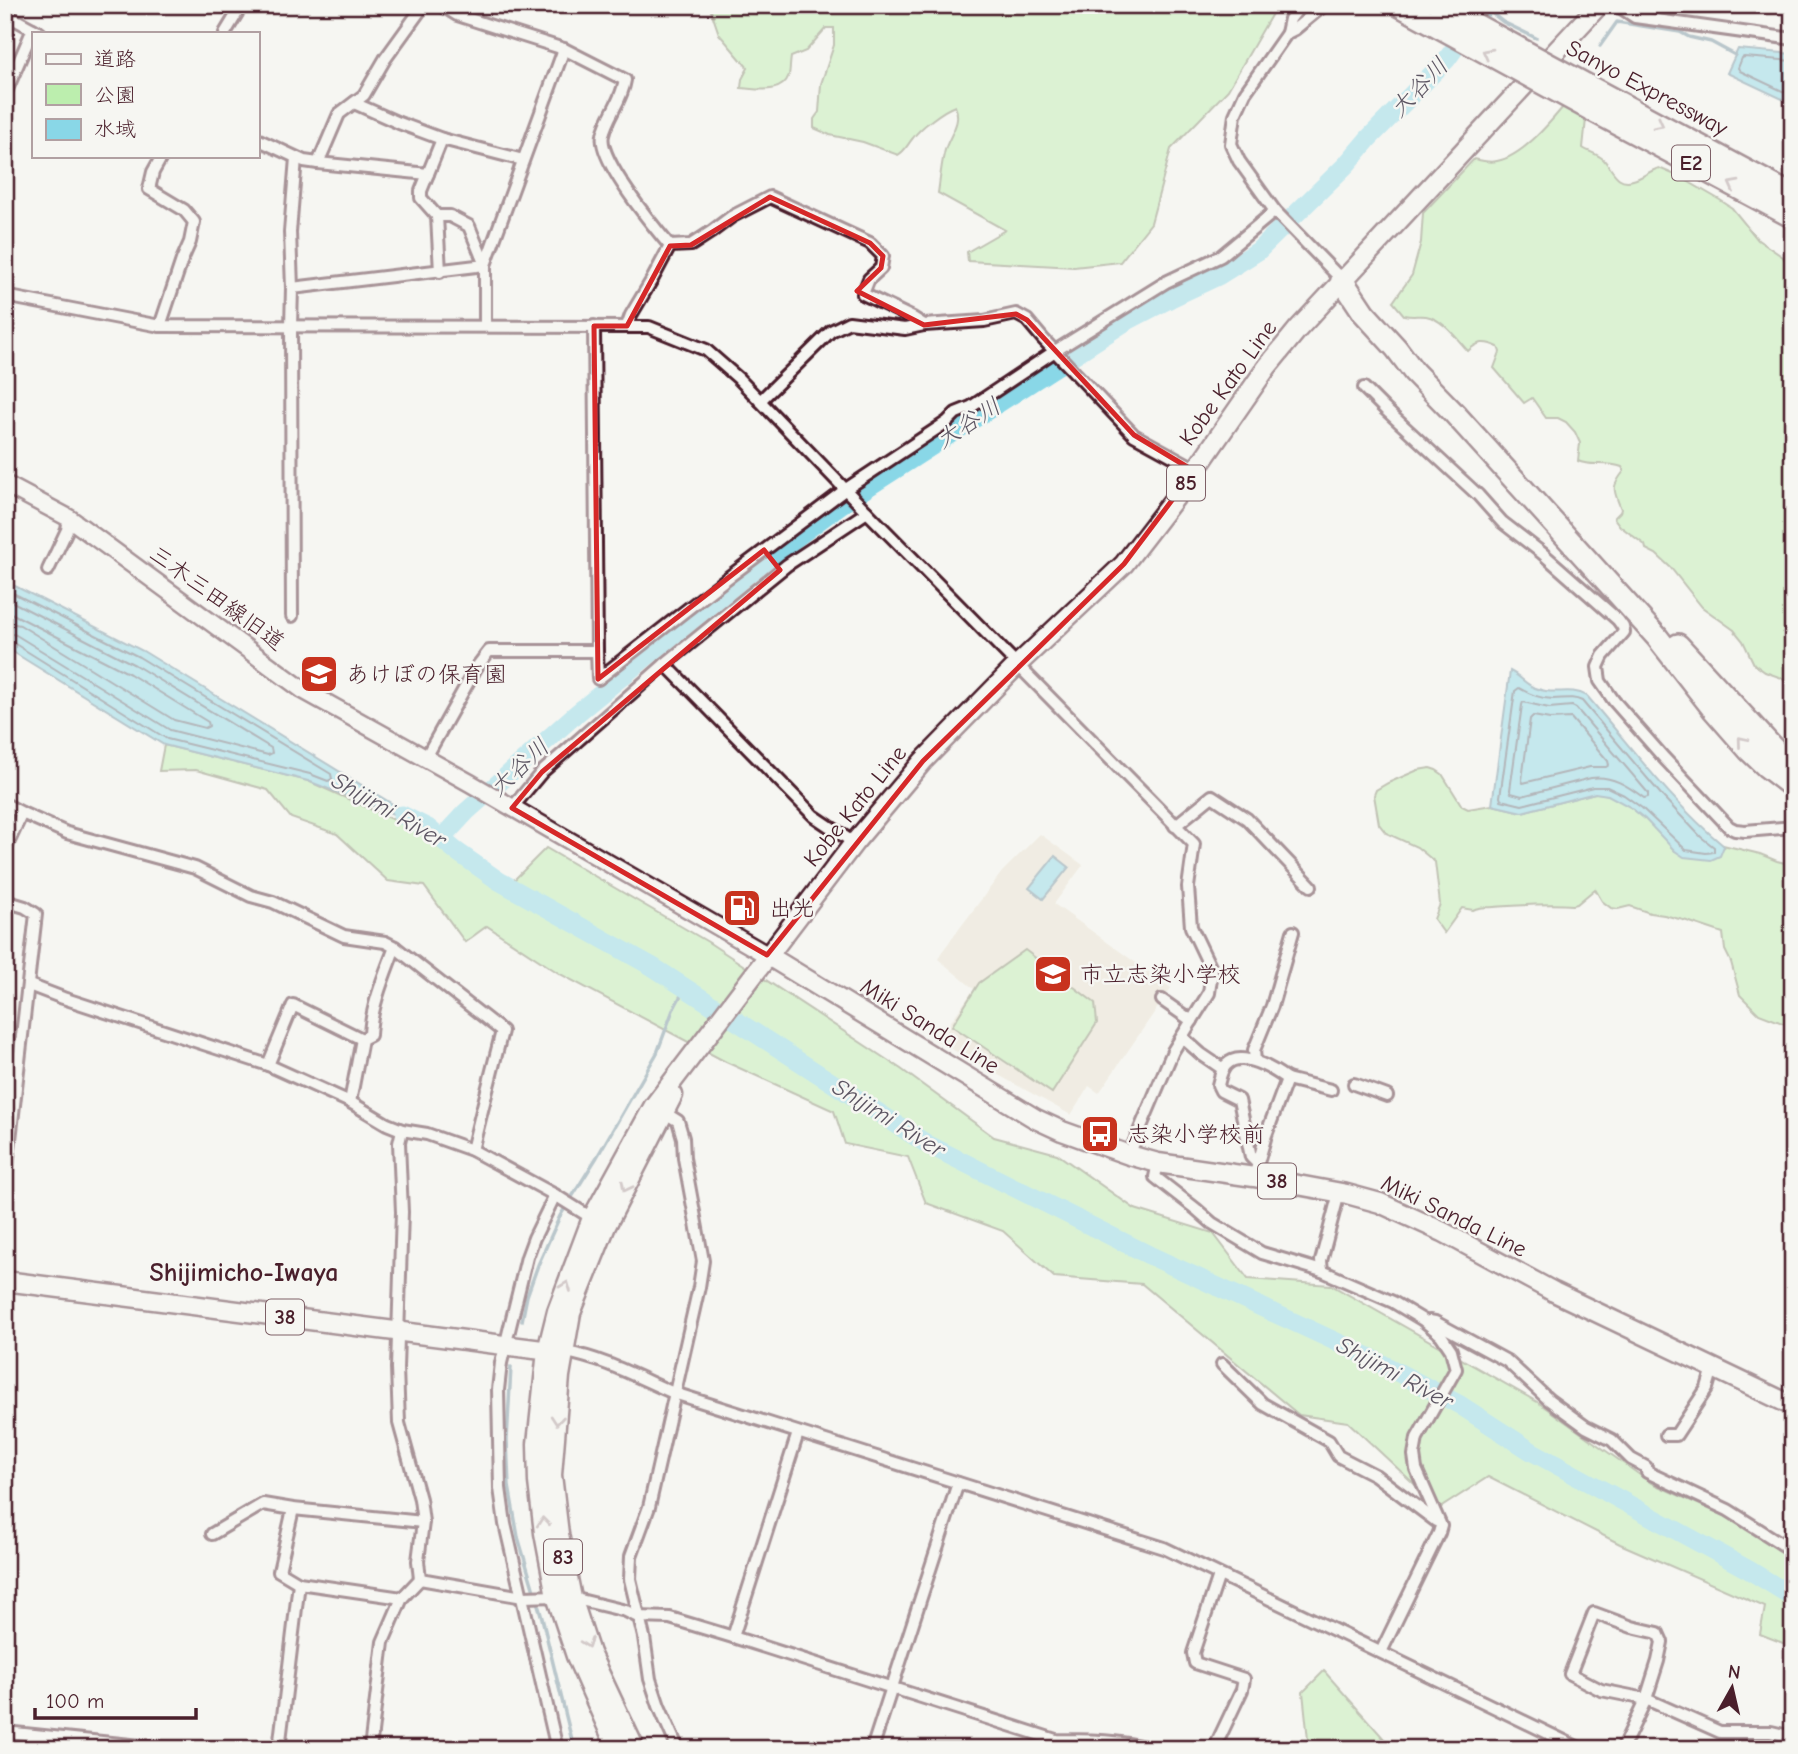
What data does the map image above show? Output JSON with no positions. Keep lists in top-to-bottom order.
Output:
{
  "streets": {
    "highway": ["Sanyo Expressway", "E2"],
    "main road": [
      "Kobe Kato Line",
      "85",
      "Miki Sanda Line",
      "38",
      "83"
    ],
    "street": ["三木三田線旧道"]
  },
  "crossings": [
    ["Kobe Kato Line", "三木三田線旧道"],
    ["Kobe Kato Line", "Miki Sanda Line"],
    ["三木三田線旧道", "Miki Sanda Line"],
    ["38", "83"]
  ],
  "districts": ["Shijimicho-Iwaya"],
  "water": ["大谷川", "Shijimi River"],
  "places": {
    "school or university": ["あけぼの保育園", "市立志染小学校"],
    "fuel station": ["出光"],
    "bus stop": ["志染小学校前"]
  },
  "legend": ["道路", "公園", "水域"],
  "scale_bar": "100 m",
  "north": "top"
}
